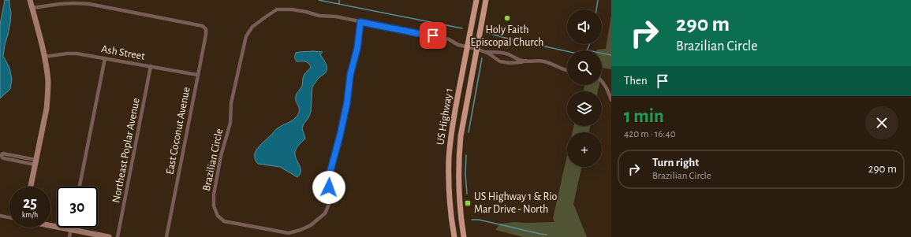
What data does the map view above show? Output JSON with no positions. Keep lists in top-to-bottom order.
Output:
{
  "streets": {
    "main road": ["US Highway 1"],
    "street": [
      "Ash Street",
      "East Coconut Avenue",
      "Northeast Poplar Avenue",
      "Brazilian Circle"
    ]
  },
  "crossings": [
    ["Ash Street", "East Coconut Avenue"],
    ["Ash Street", "Northeast Poplar Avenue"],
    ["US Highway 1", "Brazilian Circle"]
  ],
  "places": {
    "other": ["Holy Faith Episcopal Church"],
    "transit": ["US Highway 1 & Rio Mar Drive - North"]
  },
  "page": {
    "turn": ["290 m", "Brazilian Circle"],
    "map_buttons": "+",
    "then": "Then",
    "heading": ["1 min", "420 m · 16:40"],
    "list": [
      {
        "name": "Turn right",
        "note": "Brazilian Circle",
        "value": "290 m"
      }
    ],
    "speed": "25 km/h",
    "limit": "30"
  }
}
